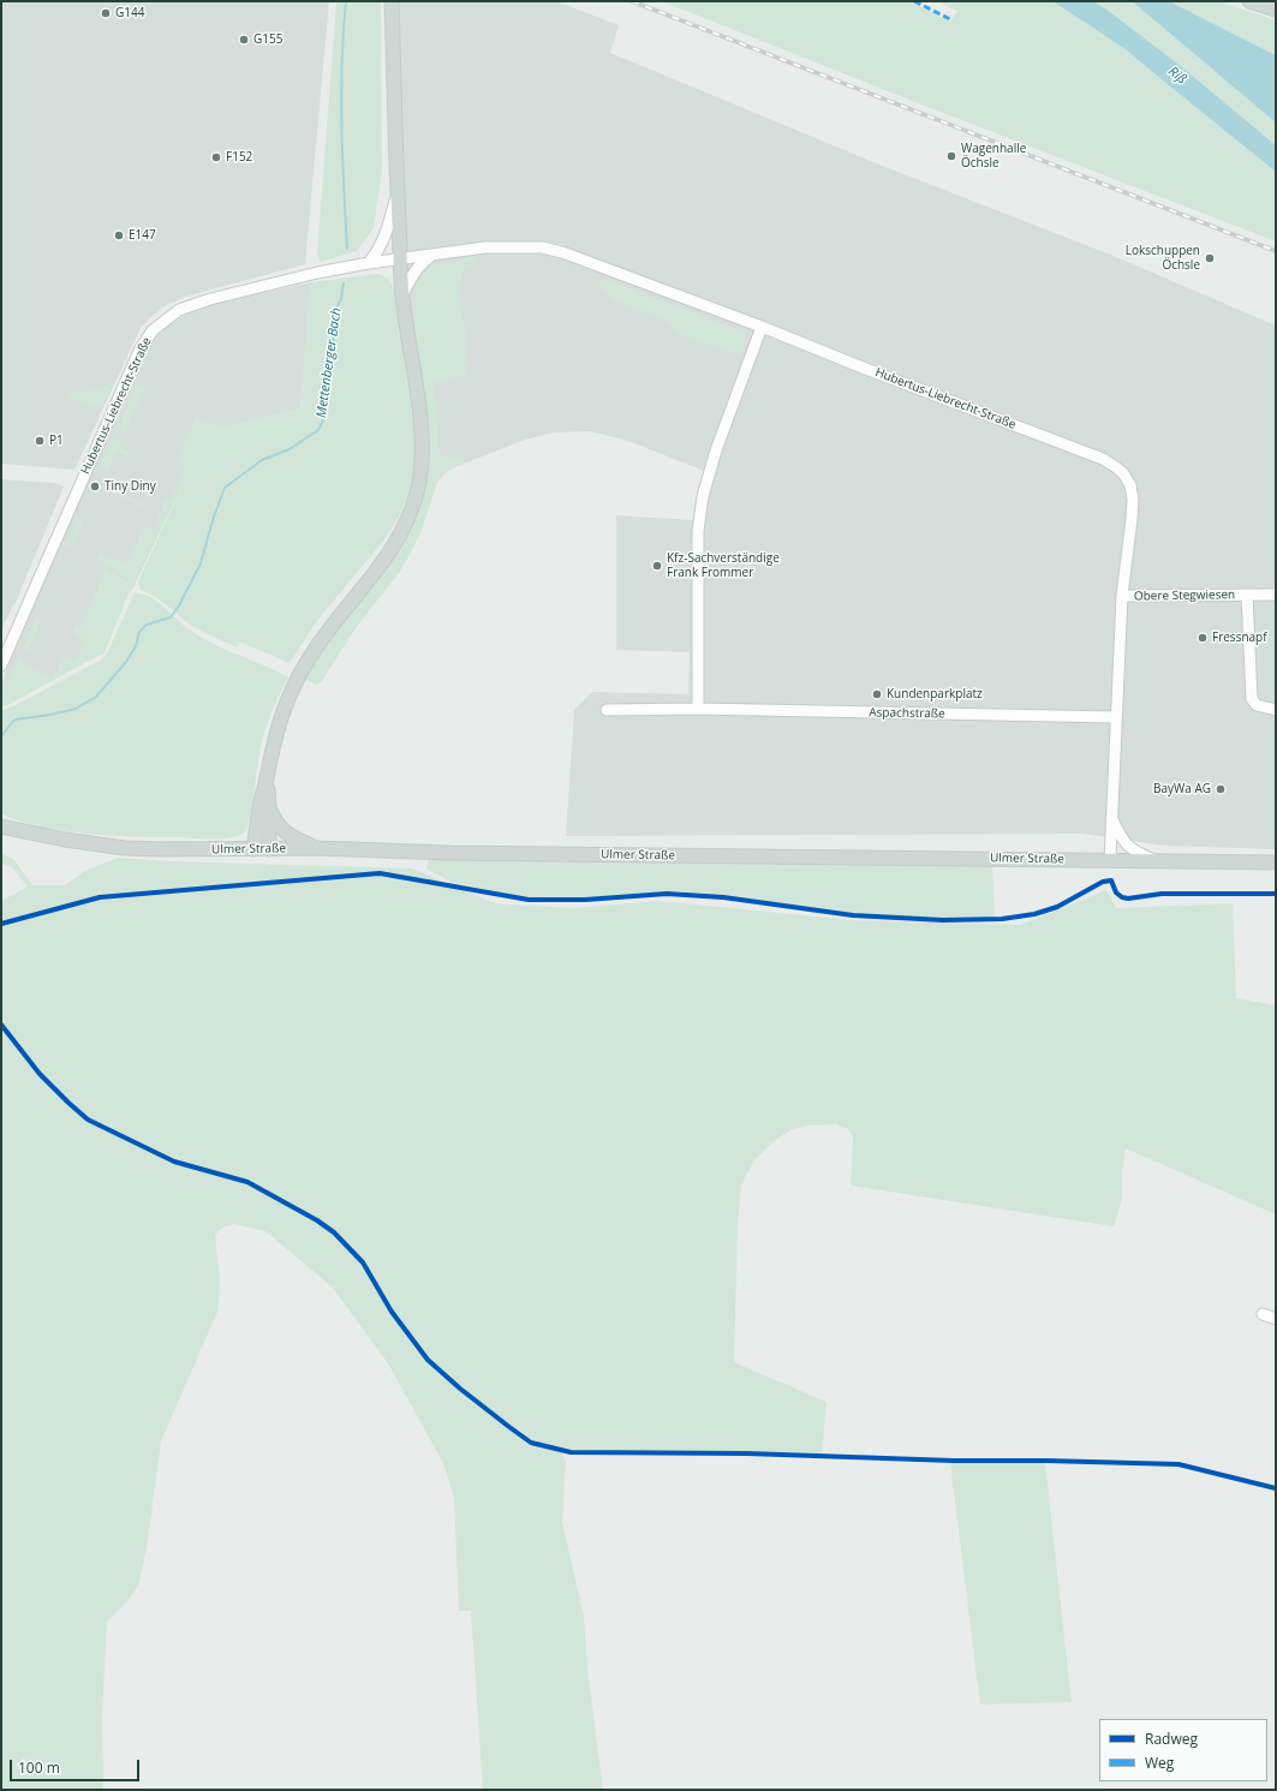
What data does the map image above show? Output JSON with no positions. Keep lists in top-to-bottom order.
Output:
{
  "streets": {
    "main road": ["Ulmer Straße"],
    "street": ["Hubertus-Liebrecht-Straße", "Obere Stegwiesen", "Aspachstraße"]
  },
  "crossings": [
    ["Hubertus-Liebrecht-Straße", "Obere Stegwiesen"],
    ["Hubertus-Liebrecht-Straße", "Aspachstraße"],
    ["Hubertus-Liebrecht-Straße", "Ulmer Straße"]
  ],
  "water": ["Riß", "Mettenberger Bach"],
  "places": [
    "G144",
    "G155",
    "Wagenhalle Öchsle",
    "F152",
    "E147",
    "Lokschuppen Öchsle",
    "P1",
    "Tiny Diny",
    "Kfz-Sachverständige Frank Frommer",
    "Fressnapf",
    "Kundenparkplatz",
    "BayWa AG"
  ],
  "legend": ["Radweg", "Weg"],
  "scale_bar": "100 m"
}
